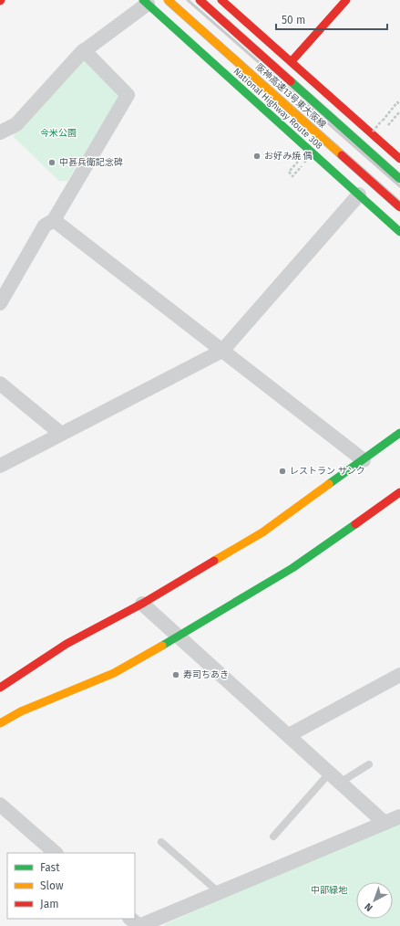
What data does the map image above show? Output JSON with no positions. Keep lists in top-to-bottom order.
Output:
{
  "streets": {
    "main road": ["阪神高速13号東大阪線", "National Highway Route 308"]
  },
  "parks": ["今米公園", "中部緑地"],
  "places": [
    "お好み焼 偶",
    "中甚兵衛記念碑",
    "レストラン サンク",
    "寿司ちあき"
  ],
  "legend": ["Fast", "Slow", "Jam"],
  "scale_bar": "50 m",
  "north": "bottom left"
}
